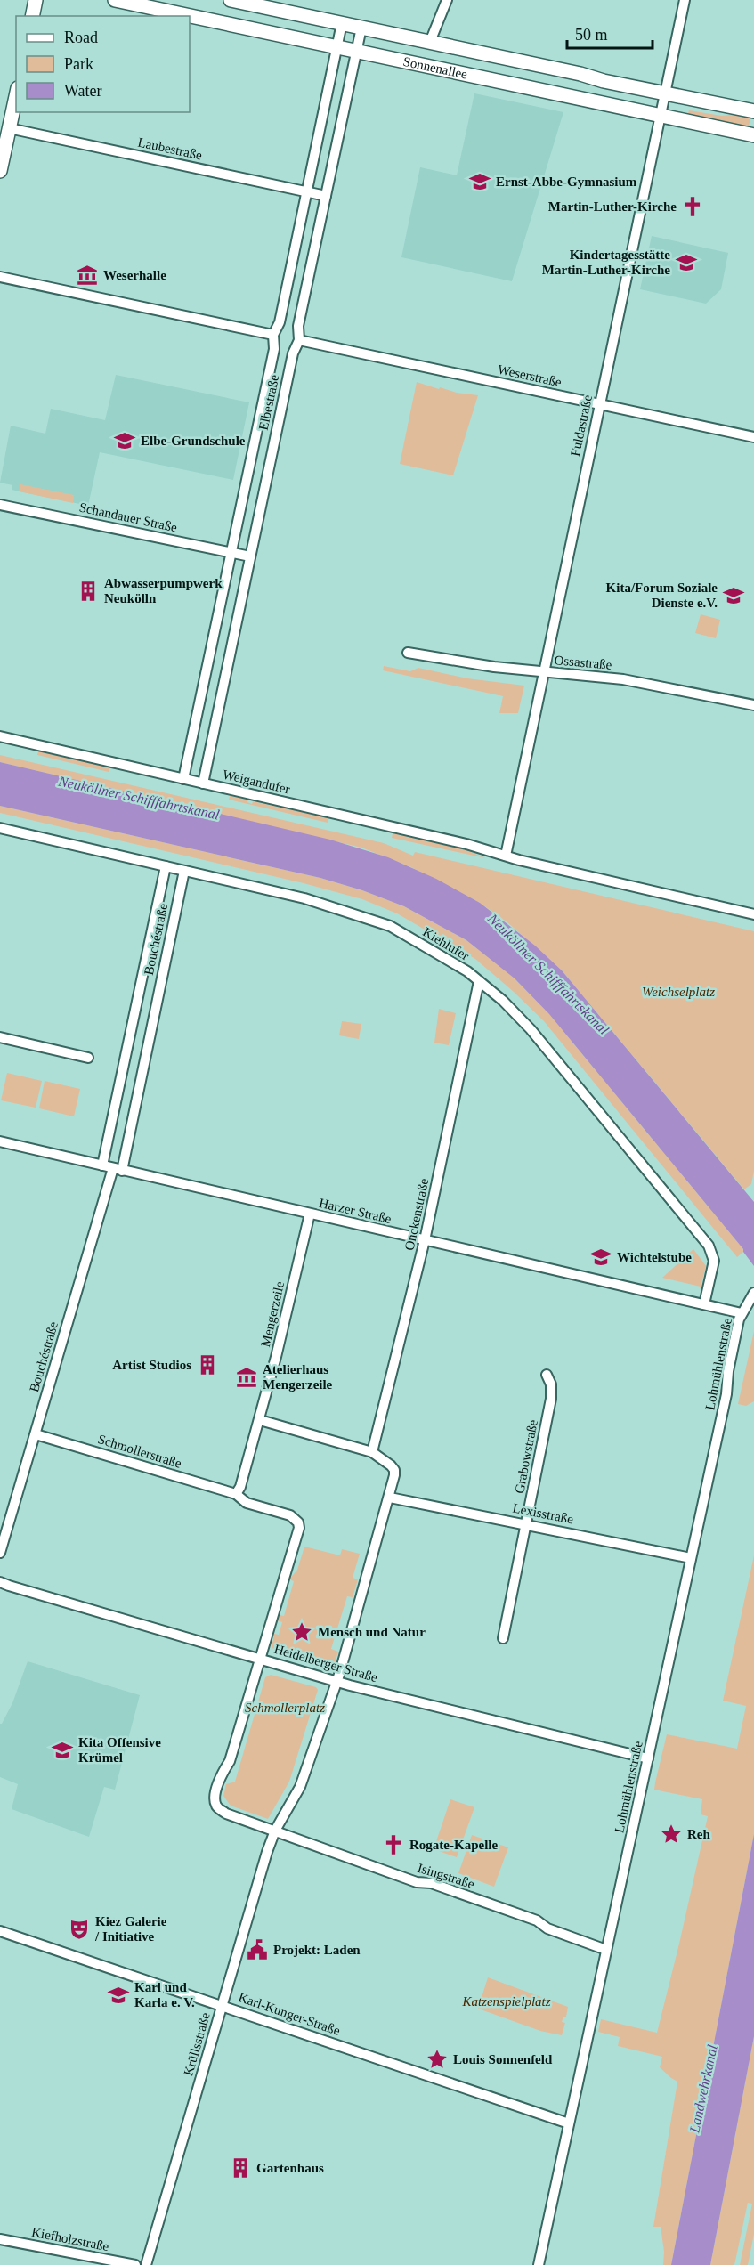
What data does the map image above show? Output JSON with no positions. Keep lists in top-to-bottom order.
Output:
{
  "streets": {
    "main road": ["Sonnenallee"],
    "street": [
      "Laubestraße",
      "Weserstraße",
      "Elbestraße",
      "Fuldastraße",
      "Schandauer Straße",
      "Ossastraße",
      "Weigandufer",
      "Bouchéstraße",
      "Kiehlufer",
      "Harzer Straße",
      "Onckenstraße",
      "Mengerzeile",
      "Lohmühlenstraße",
      "Schmollerstraße",
      "Grabowstraße",
      "Lexisstraße",
      "Heidelberger Straße",
      "Isingstraße",
      "Karl-Kunger-Straße",
      "Krüllsstraße",
      "Kiefholzstraße"
    ]
  },
  "crossings": [
    ["Sonnenallee", "Elbestraße"],
    ["Sonnenallee", "Fuldastraße"],
    ["Laubestraße", "Elbestraße"],
    ["Weserstraße", "Elbestraße"],
    ["Weserstraße", "Fuldastraße"],
    ["Elbestraße", "Schandauer Straße"],
    ["Elbestraße", "Weigandufer"],
    ["Fuldastraße", "Ossastraße"],
    ["Fuldastraße", "Weigandufer"],
    ["Bouchéstraße", "Kiehlufer"],
    ["Bouchéstraße", "Harzer Straße"],
    ["Bouchéstraße", "Schmollerstraße"],
    ["Kiehlufer", "Harzer Straße"],
    ["Kiehlufer", "Onckenstraße"],
    ["Harzer Straße", "Onckenstraße"],
    ["Harzer Straße", "Mengerzeile"],
    ["Harzer Straße", "Lohmühlenstraße"],
    ["Lohmühlenstraße", "Lexisstraße"],
    ["Lohmühlenstraße", "Heidelberger Straße"],
    ["Lohmühlenstraße", "Isingstraße"],
    ["Lohmühlenstraße", "Karl-Kunger-Straße"],
    ["Grabowstraße", "Lexisstraße"],
    ["Isingstraße", "Krüllsstraße"],
    ["Karl-Kunger-Straße", "Krüllsstraße"]
  ],
  "water": ["Neuköllner Schifffahrtskanal", "Landwehrkanal"],
  "parks": ["Weichselplatz", "Schmollerplatz", "Katzenspielplatz"],
  "places": {
    "school or university": [
      "Ernst-Abbe-Gymnasium",
      "Kindertagesstätte Martin-Luther-Kirche",
      "Elbe-Grundschule",
      "Kita/Forum Soziale Dienste e.V.",
      "Wichtelstube",
      "Kita Offensive Krümel",
      "Karl und Karla e. V."
    ],
    "church": ["Martin-Luther-Kirche", "Rogate-Kapelle"],
    "museum": ["Weserhalle", "Atelierhaus Mengerzeile"],
    "building": ["Abwasserpumpwerk Neukölln", "Artist Studios", "Gartenhaus"],
    "place": ["Mensch und Natur", "Reh", "Louis Sonnenfeld"],
    "theatre": ["Kiez Galerie / Initiative"],
    "public building": ["Projekt: Laden"]
  },
  "legend": ["Road", "Park", "Water"],
  "scale_bar": "50 m"
}
